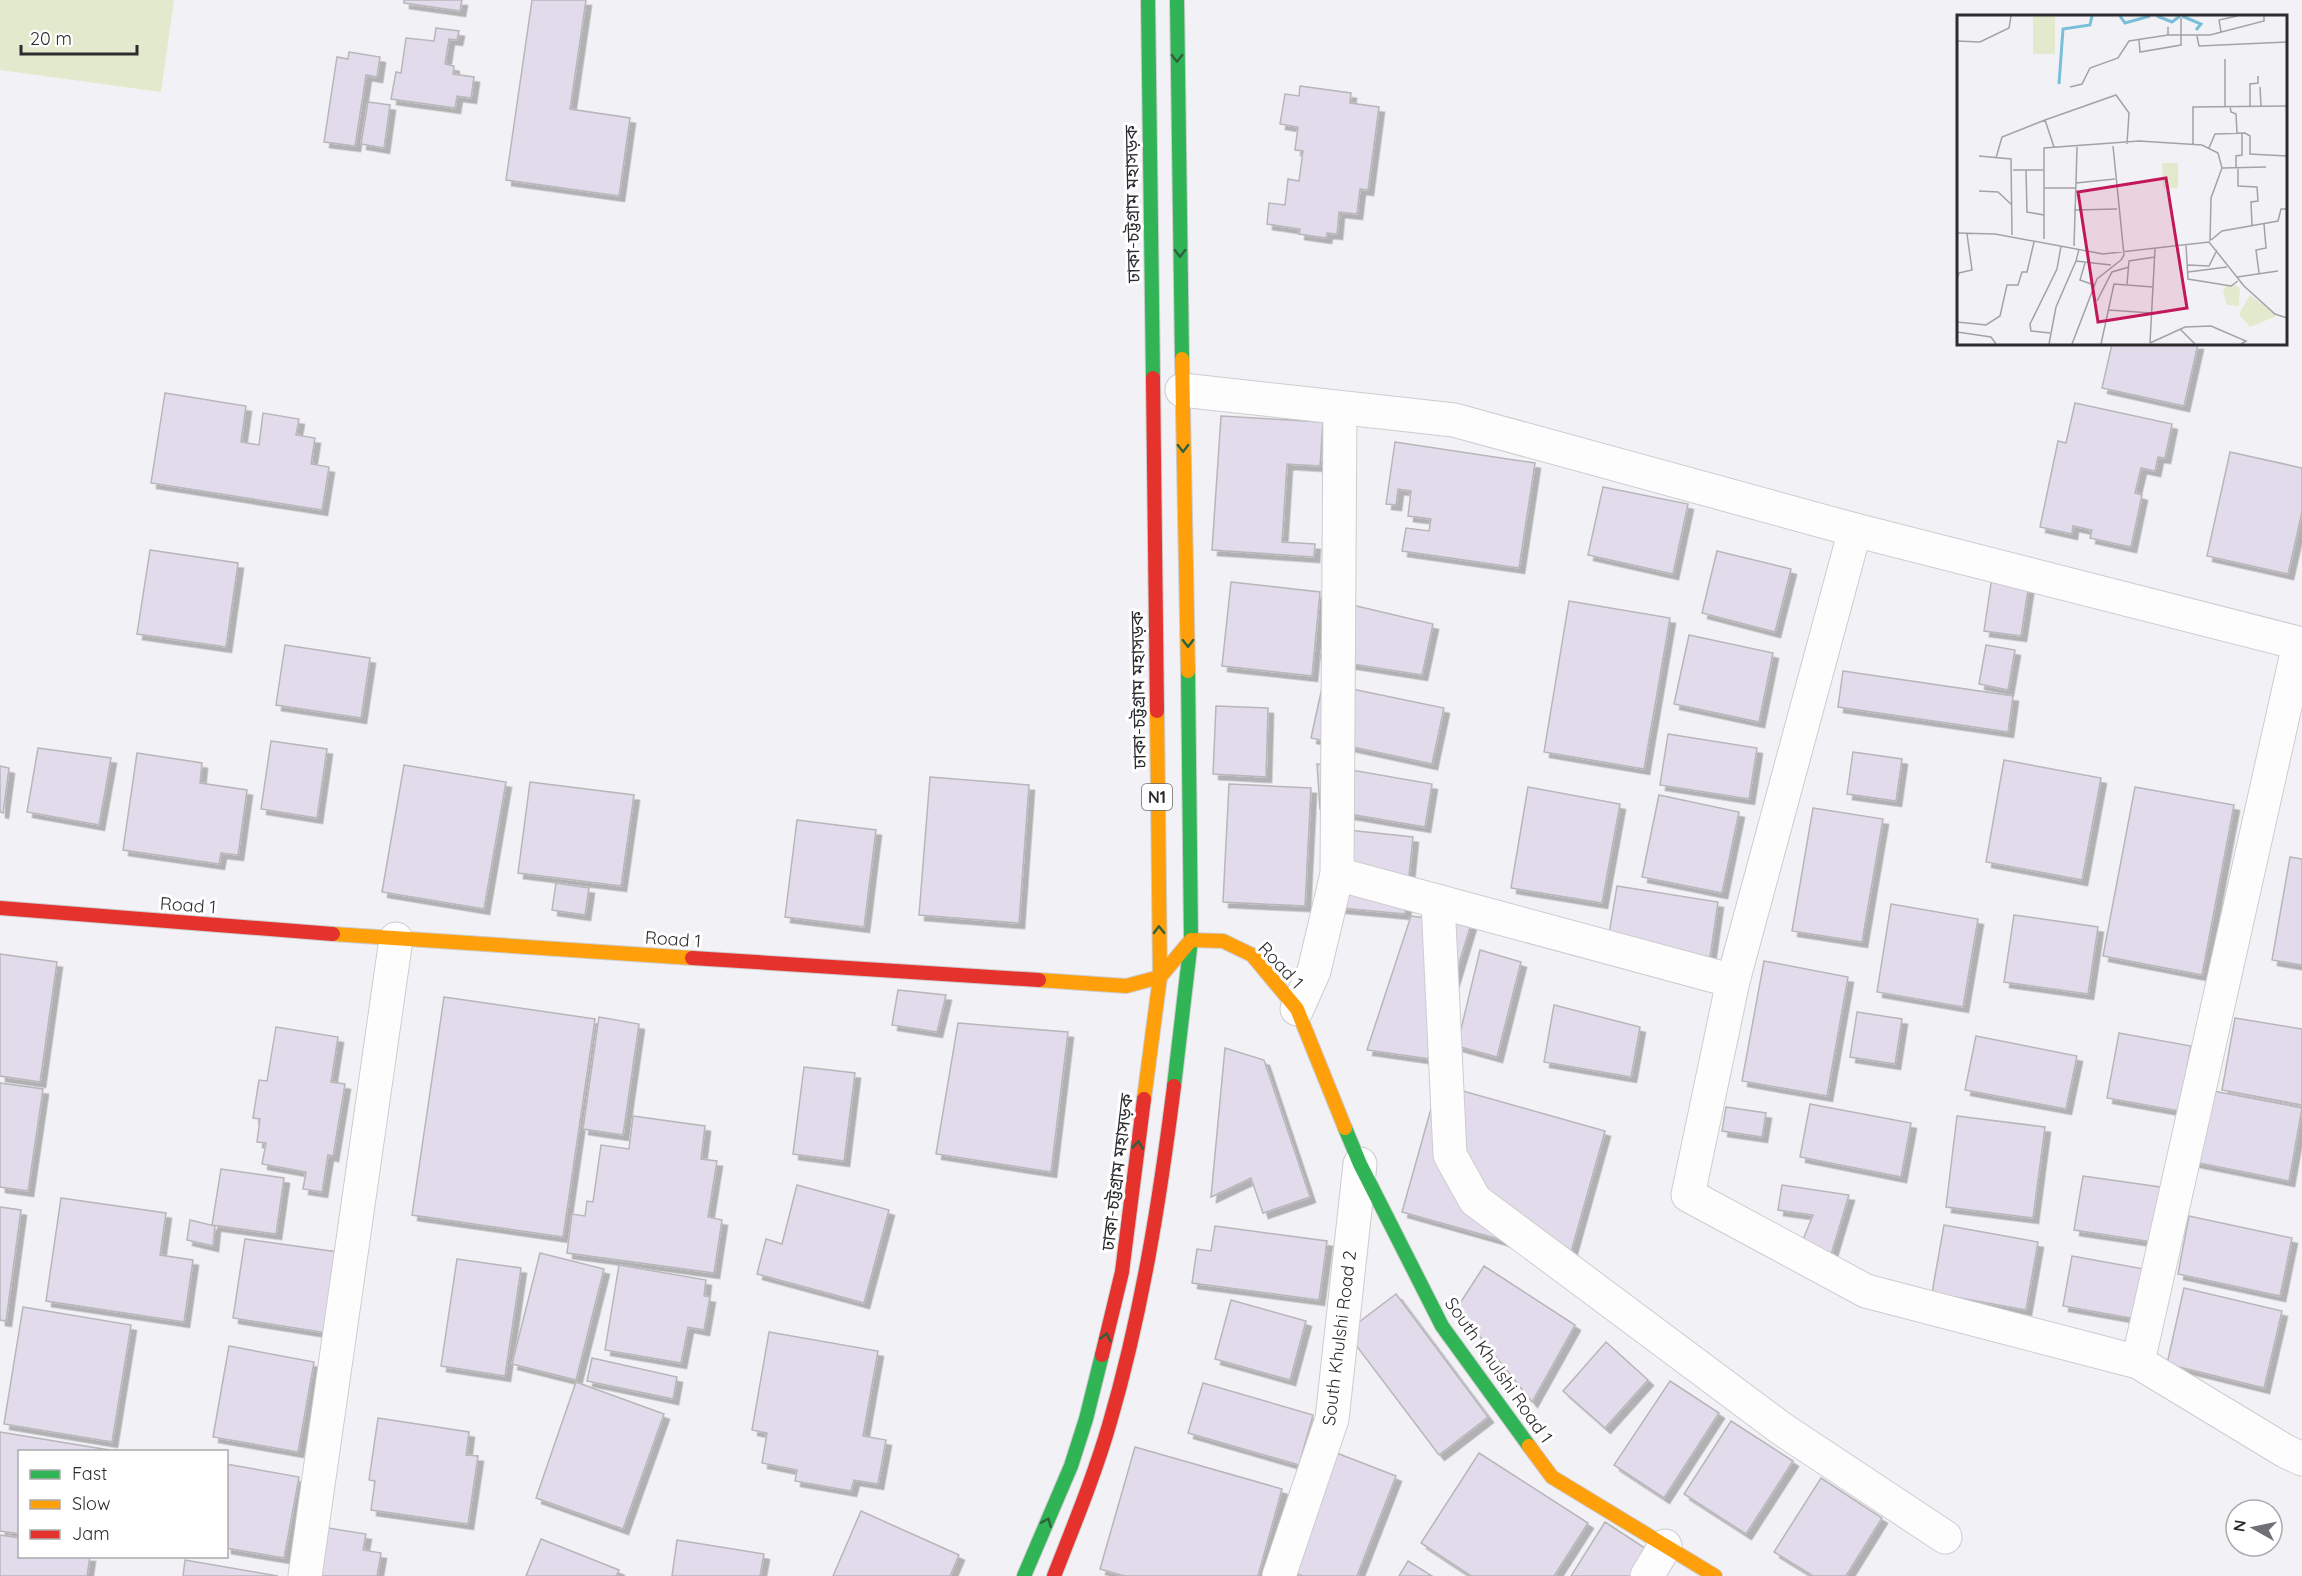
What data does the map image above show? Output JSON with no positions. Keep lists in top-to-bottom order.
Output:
{
  "streets": {
    "main road": [
      "ঢাকা-চট্টগ্রাম মহাসড়ক",
      "N1",
      "Road 1",
      "South Khulshi Road 1"
    ],
    "street": ["South Khulshi Road 2"]
  },
  "crossings": [
    ["ঢাকা-চট্টগ্রাম মহাসড়ক", "Road 1"],
    ["N1", "Road 1"],
    ["Road 1", "South Khulshi Road 1"],
    ["South Khulshi Road 2", "South Khulshi Road 1"]
  ],
  "legend": ["Fast", "Slow", "Jam"],
  "scale_bar": "20 m",
  "north": "left"
}
